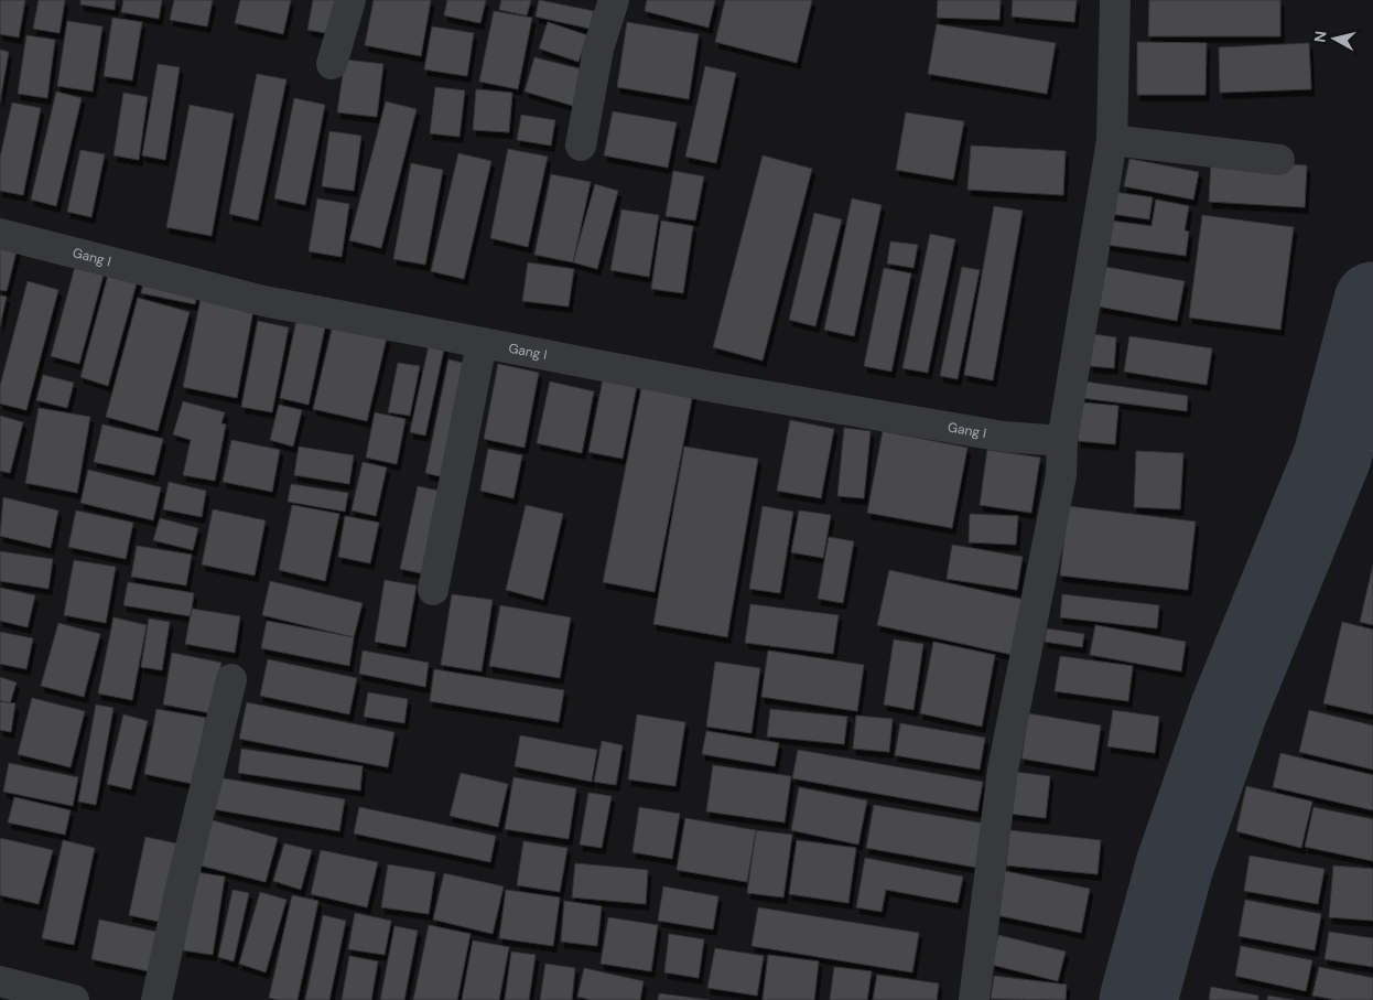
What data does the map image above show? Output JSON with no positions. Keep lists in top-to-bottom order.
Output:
{
  "streets": {
    "street": ["Gang I"]
  },
  "north": "left"
}
